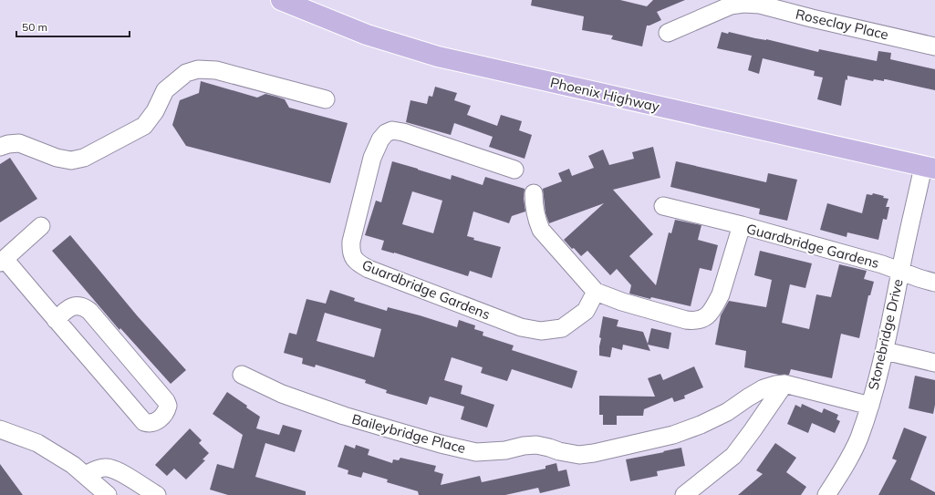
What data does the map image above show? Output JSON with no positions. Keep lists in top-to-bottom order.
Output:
{
  "streets": {
    "main road": ["Phoenix Highway"],
    "street": [
      "Roseclay Place",
      "Guardbridge Gardens",
      "Stonebridge Drive",
      "Baileybridge Place"
    ]
  },
  "crossings": [
    ["Phoenix Highway", "Stonebridge Drive"],
    ["Guardbridge Gardens", "Stonebridge Drive"],
    ["Stonebridge Drive", "Baileybridge Place"]
  ],
  "scale_bar": "50 m"
}
